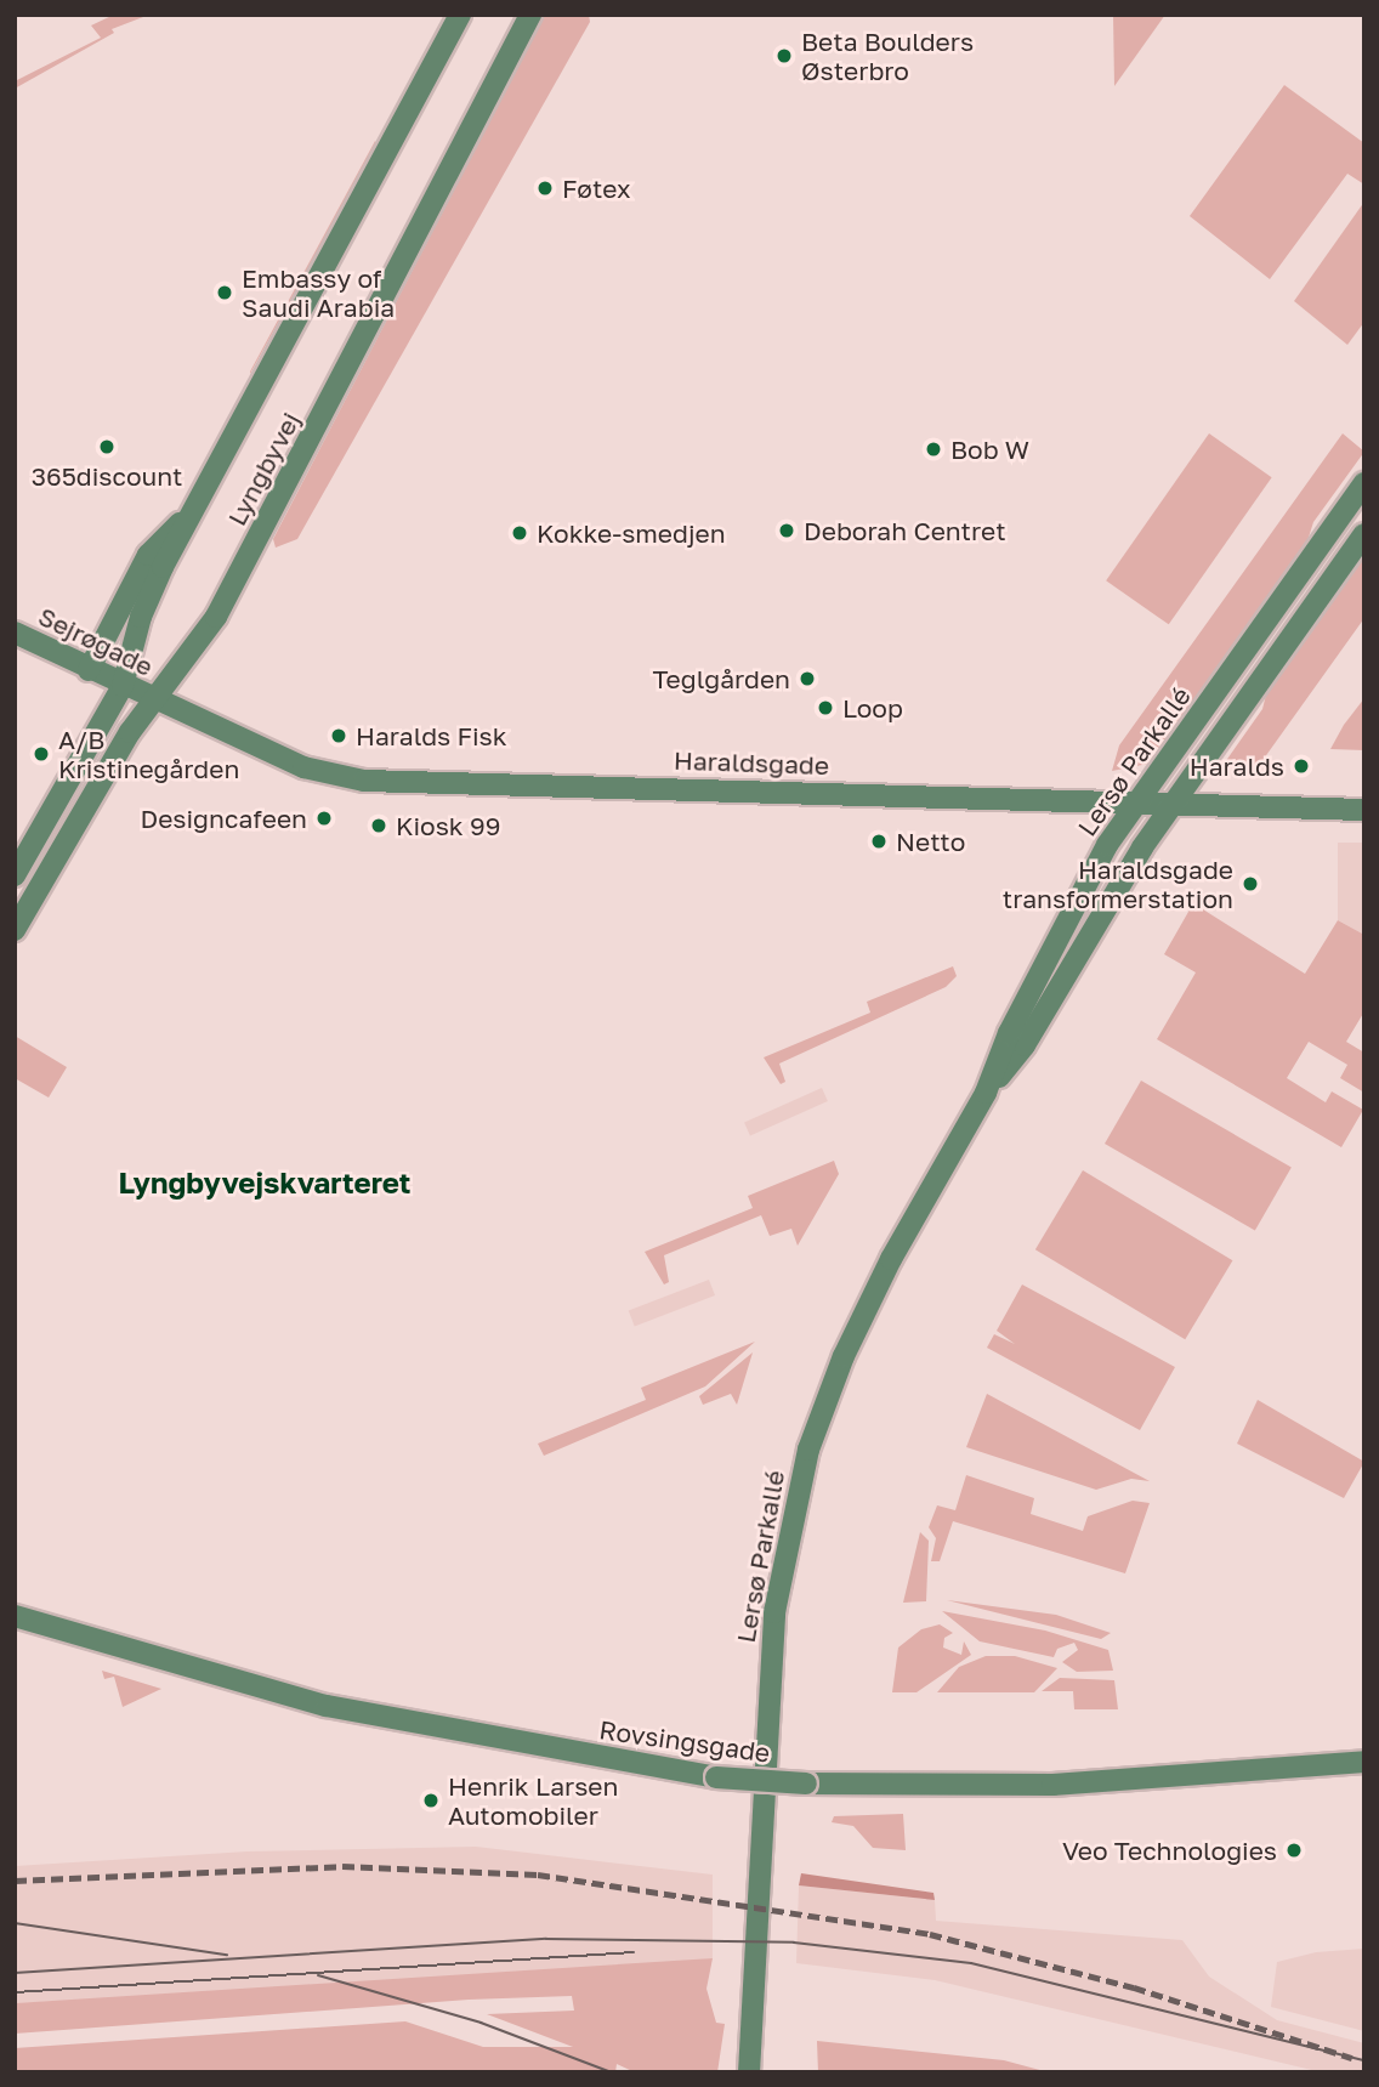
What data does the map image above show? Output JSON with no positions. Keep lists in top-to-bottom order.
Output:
{
  "streets": {
    "street": [
      "Lyngbyvej",
      "Sejrøgade",
      "Lersø Parkallé",
      "Haraldsgade",
      "Rovsingsgade"
    ]
  },
  "crossings": [
    ["Lyngbyvej", "Sejrøgade"],
    ["Lyngbyvej", "Haraldsgade"],
    ["Sejrøgade", "Haraldsgade"],
    ["Lersø Parkallé", "Haraldsgade"]
  ],
  "districts": ["Lyngbyvejskvarteret"],
  "places": [
    "Beta Boulders Østerbro",
    "Føtex",
    "Embassy of Saudi Arabia",
    "365discount",
    "Bob W",
    "Deborah Centret",
    "Kokke-smedjen",
    "Teglgården",
    "Loop",
    "Haralds Fisk",
    "A/B Kristinegården",
    "Haralds",
    "Designcafeen",
    "Kiosk 99",
    "Netto",
    "Haraldsgade transformerstation",
    "Henrik Larsen Automobiler",
    "Veo Technologies"
  ]
}
